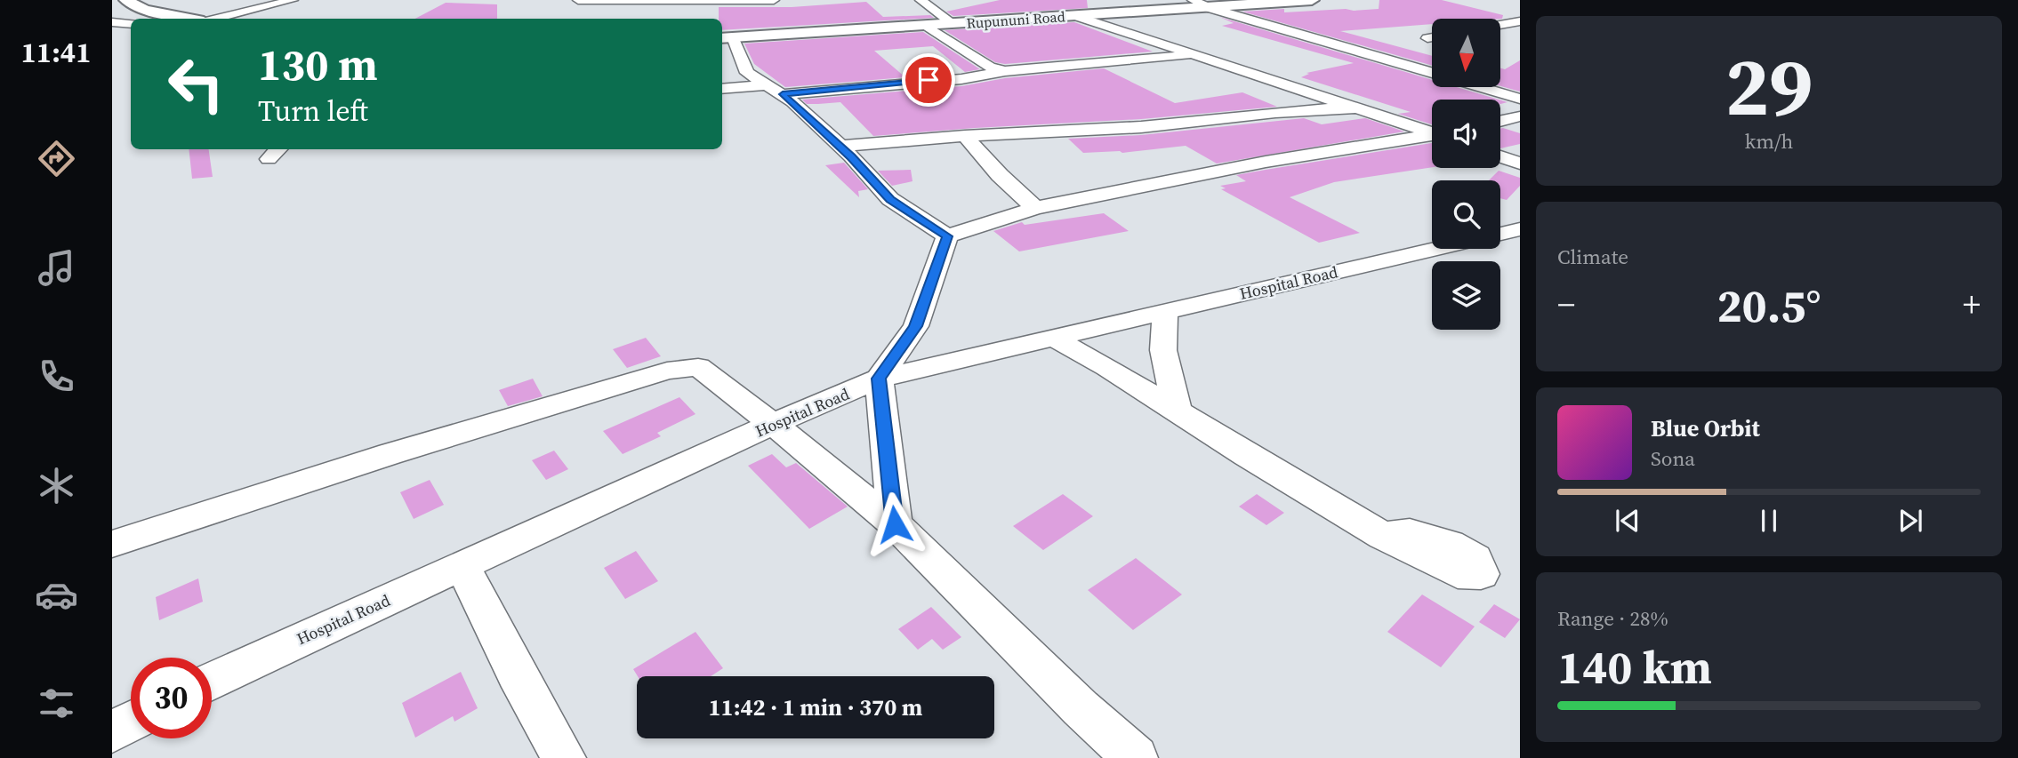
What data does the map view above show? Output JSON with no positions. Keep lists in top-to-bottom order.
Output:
{
  "streets": {
    "main road": ["Rupununi Road"],
    "street": ["Hospital Road"]
  },
  "north": "bottom",
  "page": {
    "tabs": "11:41",
    "tile": [
      ["29", "km/h"],
      "Climate",
      ["Range · 28%", "140 km"]
    ],
    "turn": ["130 m", "Turn left"],
    "heat": ["−", "20.5°", "+"],
    "song": ["Blue Orbit", "Sona"],
    "limit": "30",
    "trip": "11:42 · 1 min · 370 m"
  }
}
